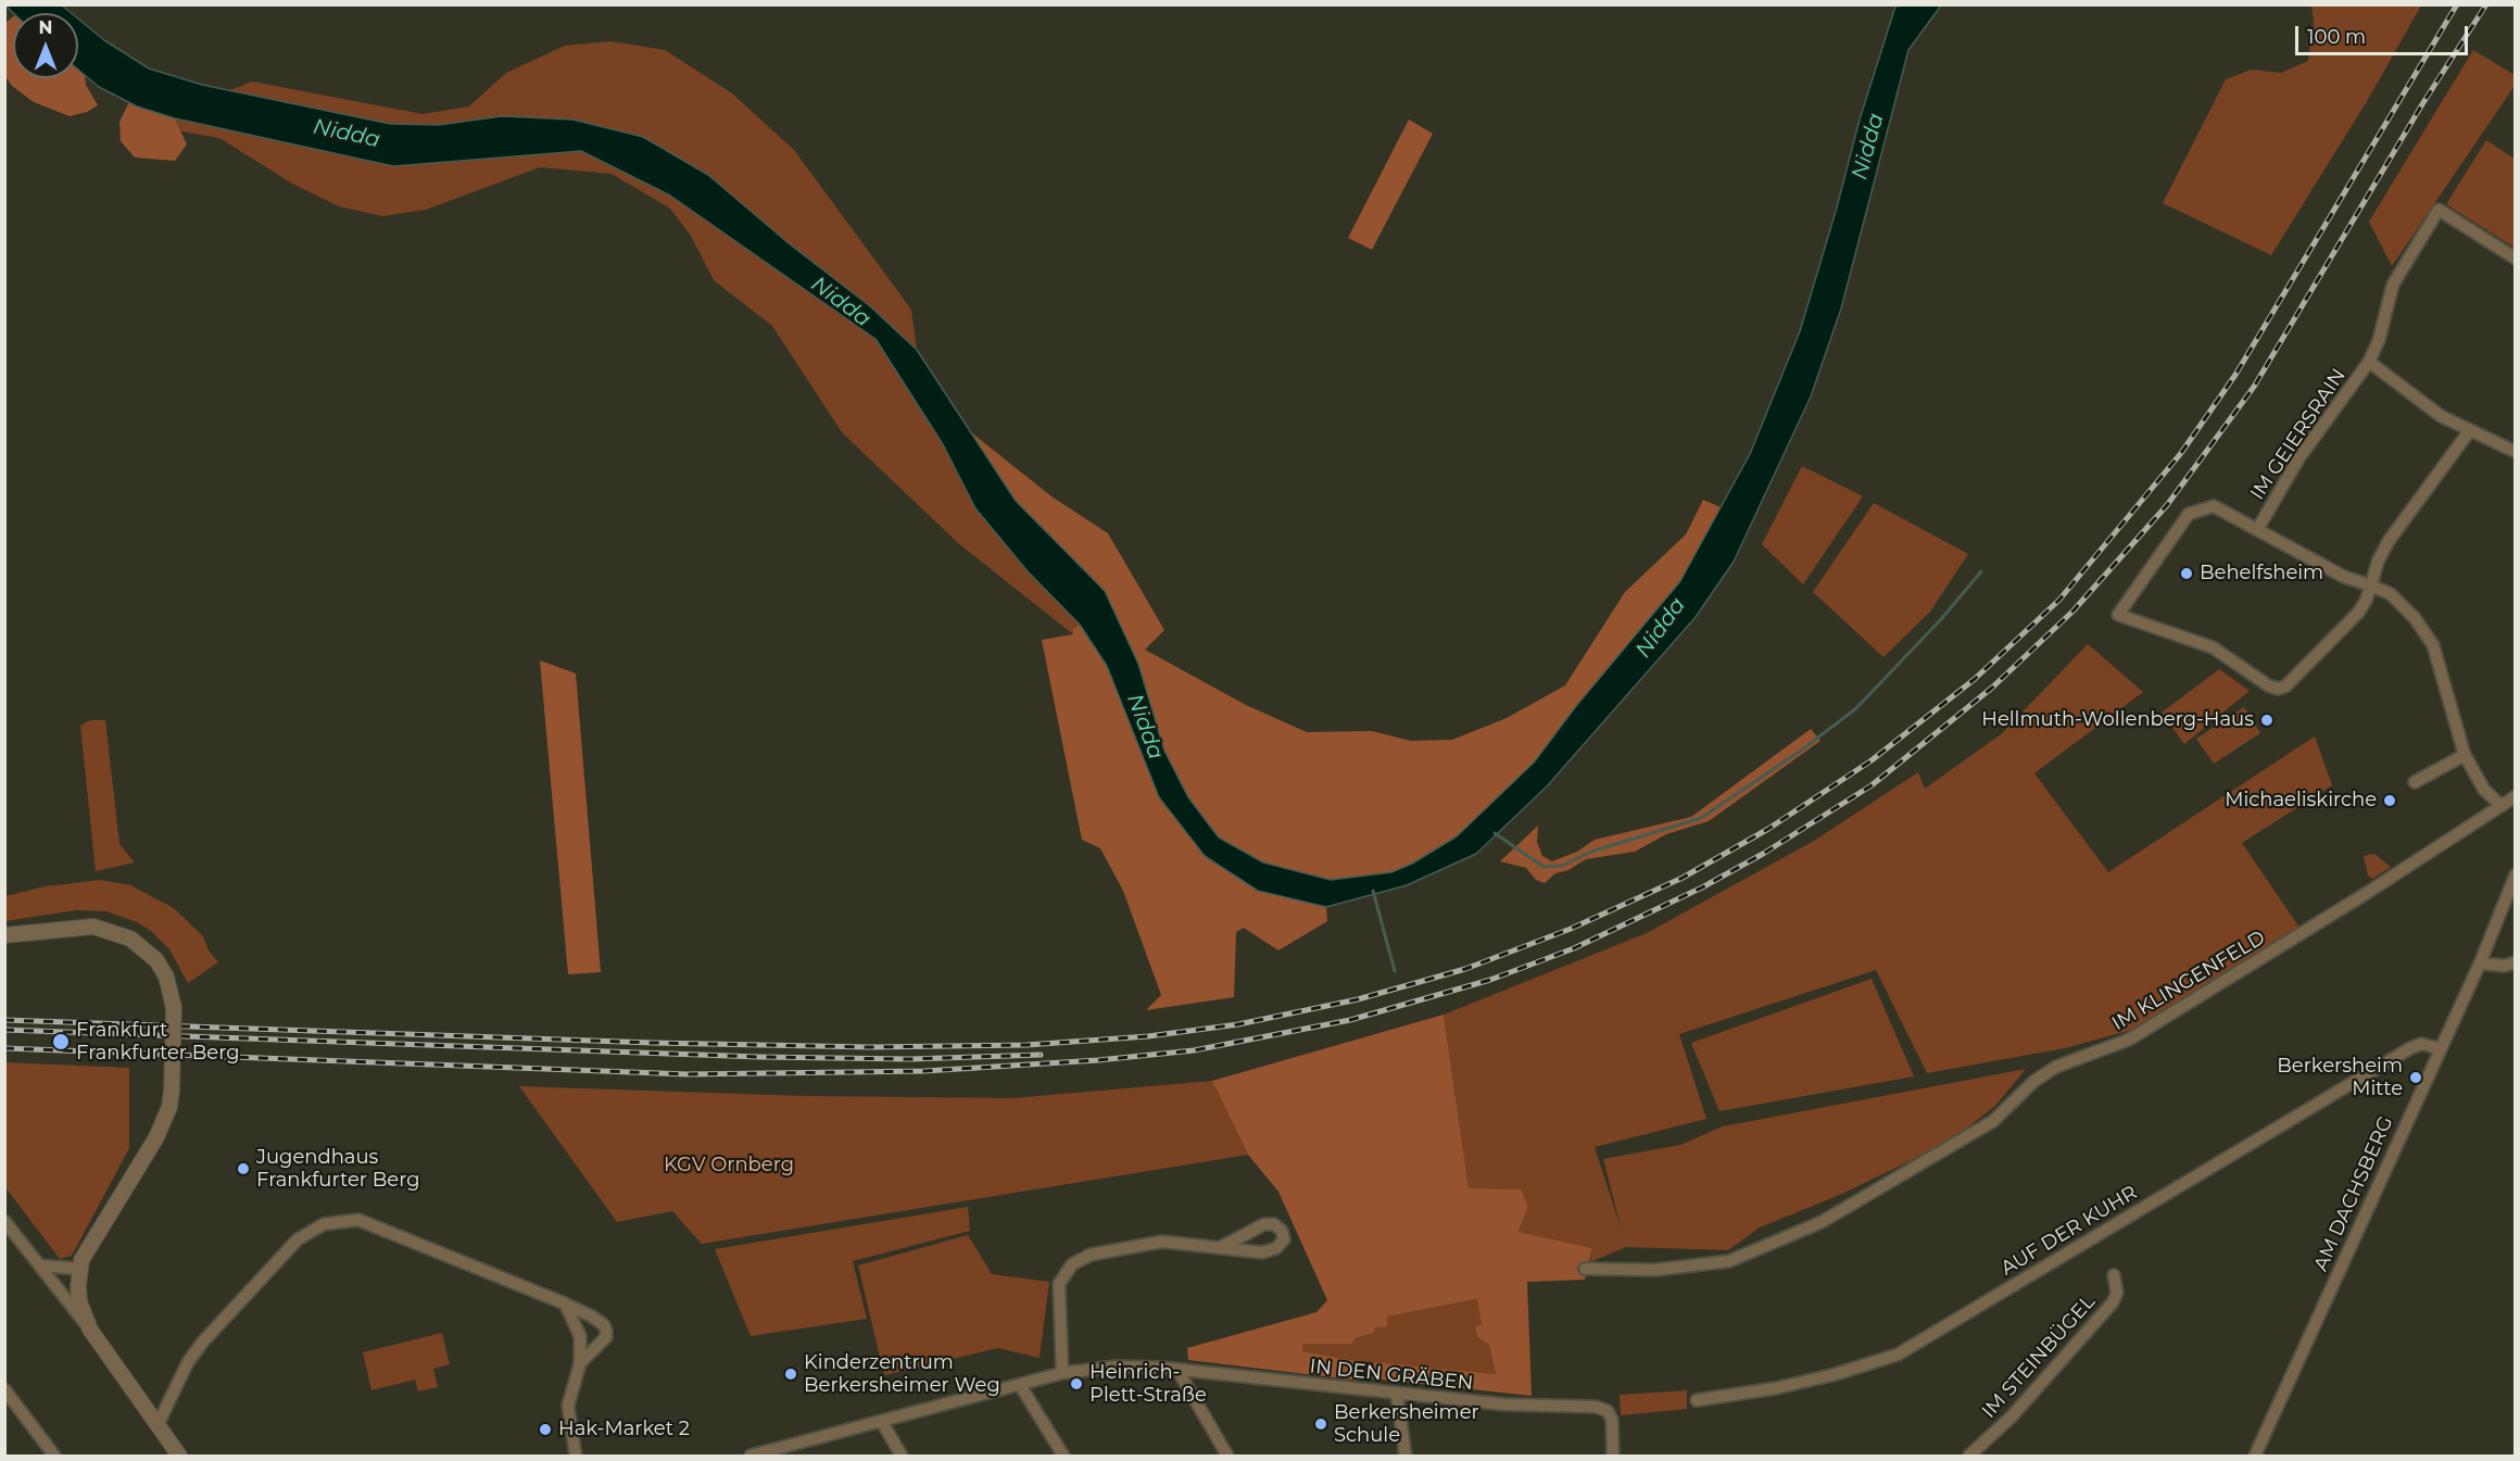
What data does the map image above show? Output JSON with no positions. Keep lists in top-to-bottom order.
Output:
{
  "streets": {
    "street": [
      "IM GEIERSRAIN",
      "IM KLINGENFELD",
      "AM DACHSBERG",
      "AUF DER KUHR",
      "IM STEINBÜGEL",
      "IN DEN GRÄBEN"
    ]
  },
  "crossings": [
    ["AM DACHSBERG", "AUF DER KUHR"]
  ],
  "water": ["Nidda"],
  "parks": ["KGV Ornberg"],
  "places": [
    "Behelfsheim",
    "Hellmuth-Wollenberg-Haus",
    "Michaeliskirche",
    "Frankfurt Frankfurter Berg",
    "Berkersheim Mitte",
    "Jugendhaus Frankfurter Berg",
    "Kinderzentrum Berkersheimer Weg",
    "Heinrich- Plett-Straße",
    "Berkersheimer Schule",
    "Hak-Market 2"
  ],
  "scale_bar": "100 m",
  "north": "top"
}
